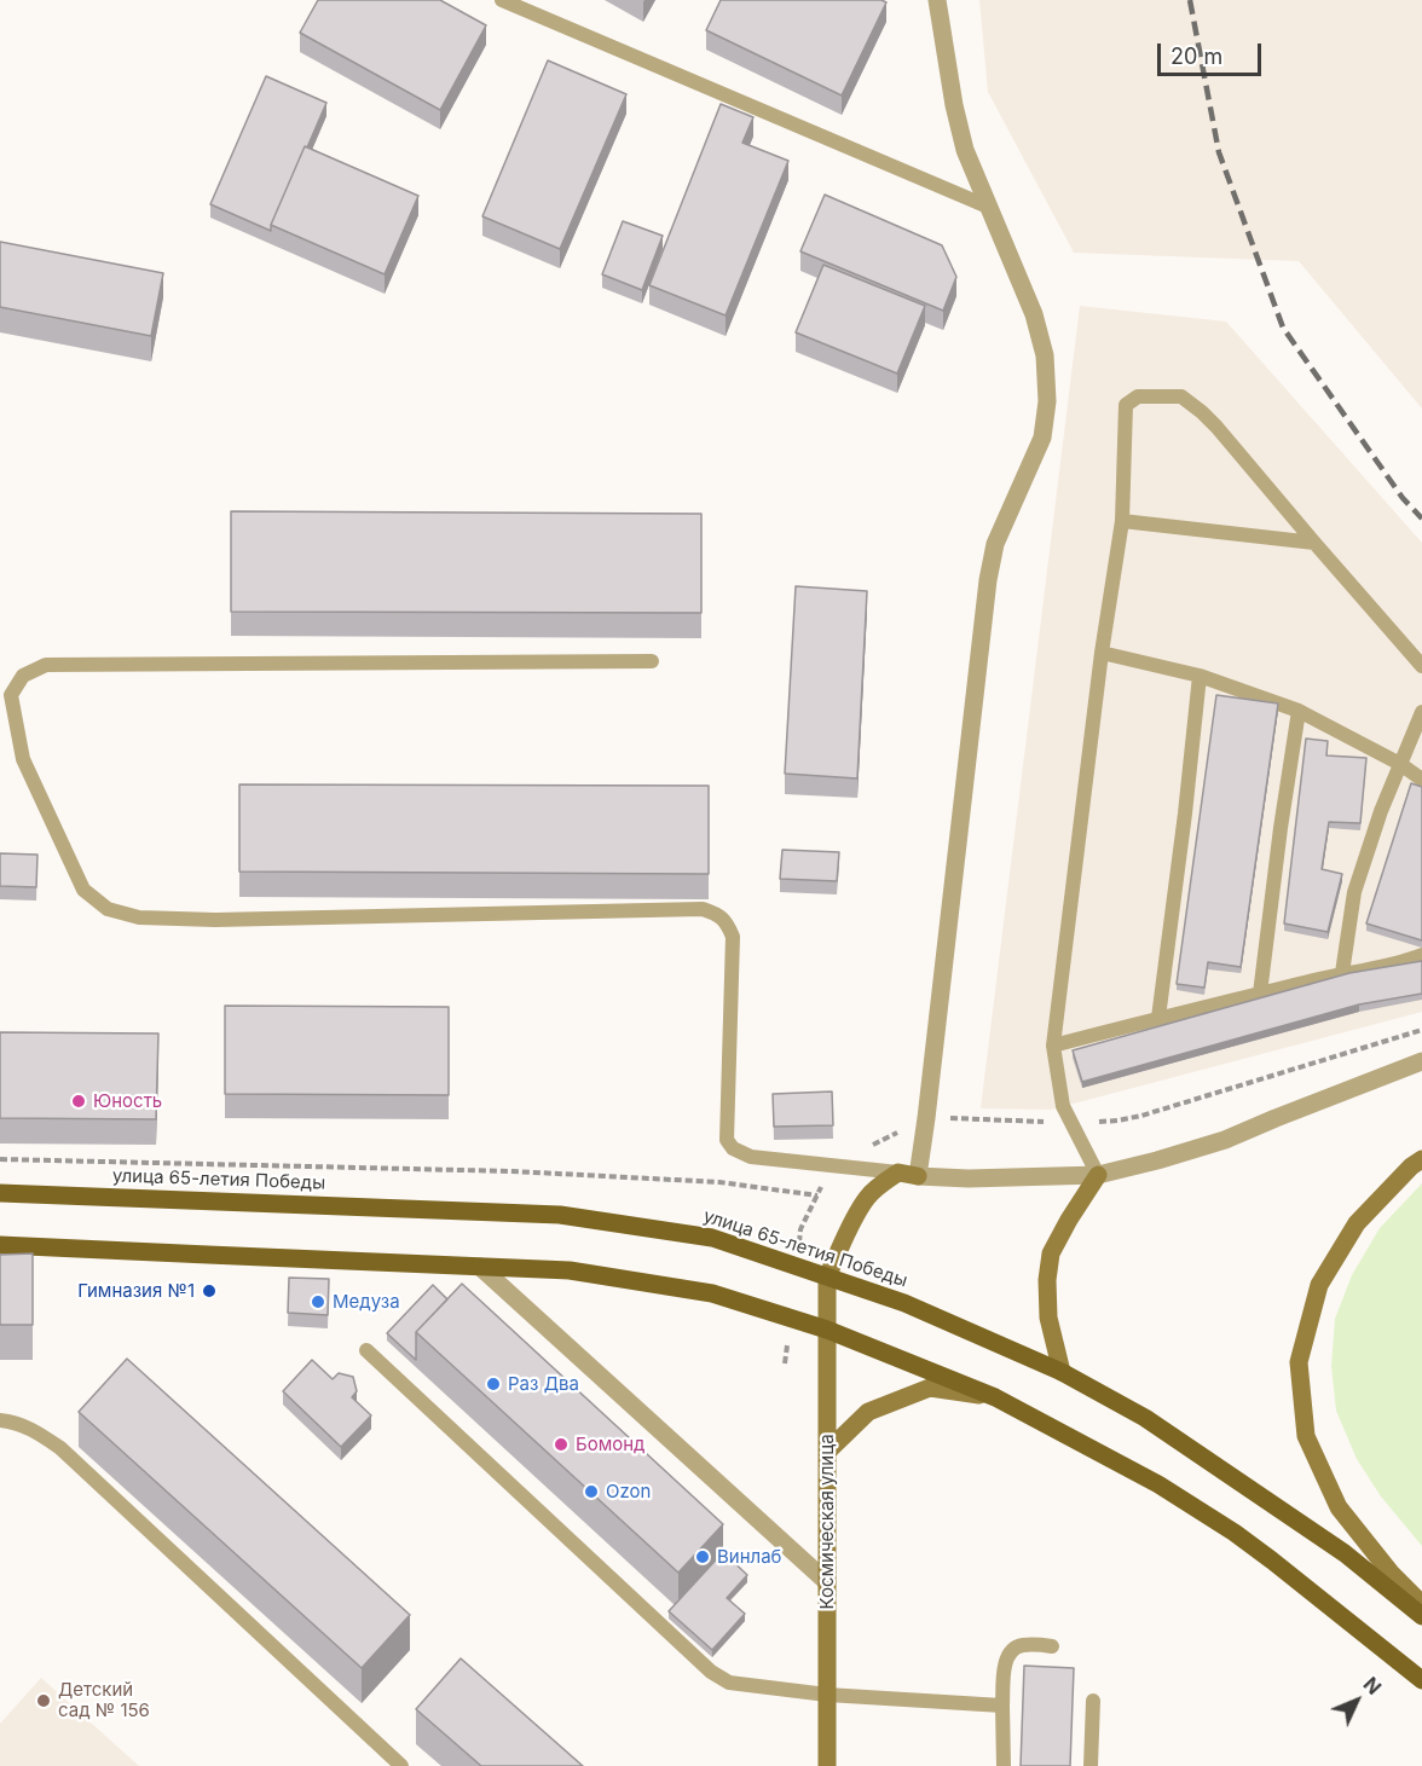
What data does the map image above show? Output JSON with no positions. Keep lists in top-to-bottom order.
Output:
{
  "streets": {
    "main road": ["улица 65-летия Победы"],
    "street": ["Космическая улица"]
  },
  "crossings": [
    ["улица 65-летия Победы", "Космическая улица"]
  ],
  "places": [
    "Юность",
    "Гимназия №1",
    "Медуза",
    "Раз Два",
    "Бомонд",
    "Ozon",
    "Винлаб",
    "Детский сад № 156"
  ],
  "scale_bar": "20 m",
  "north": "top right"
}
